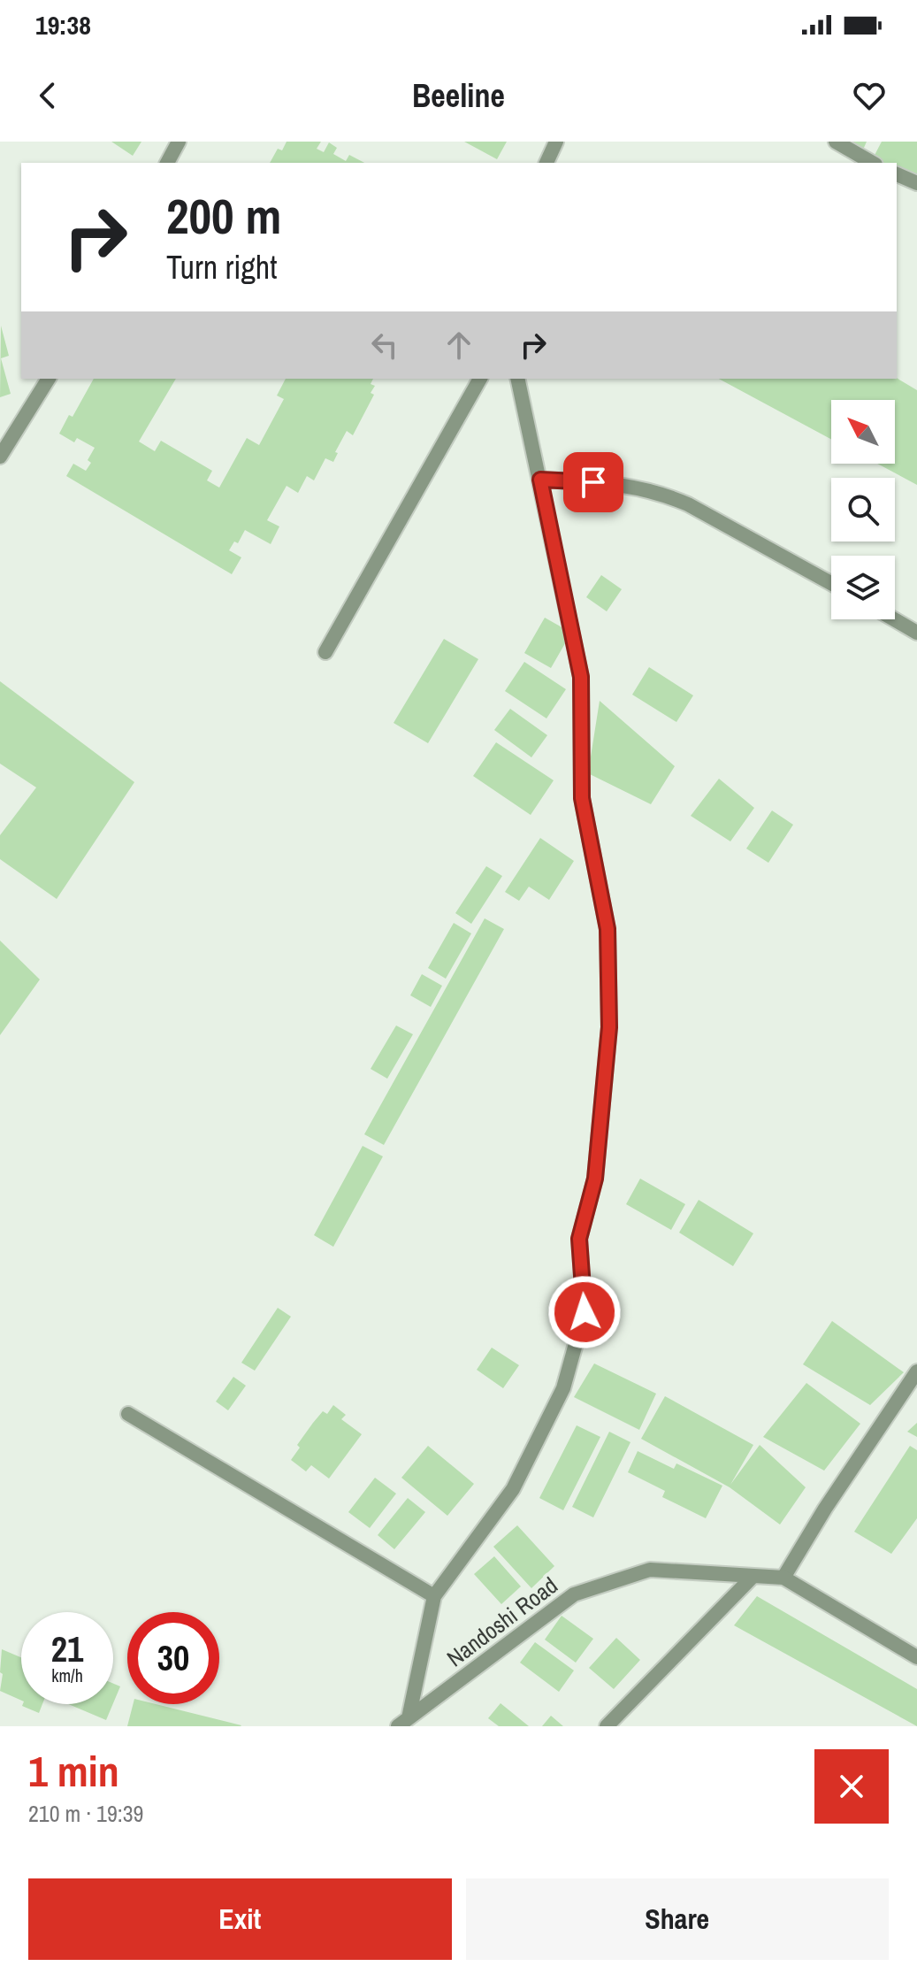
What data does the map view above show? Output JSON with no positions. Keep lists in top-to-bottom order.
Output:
{
  "streets": {
    "street": ["Nandoshi Road"]
  },
  "north": "top left",
  "page": {
    "status": "19:38",
    "header": "Beeline",
    "turn": ["200 m", "Turn right"],
    "speed": "21 km/h",
    "limit": "30",
    "heading": ["1 min", "210 m · 19:39"],
    "buttons": ["Exit", "Share"]
  }
}
